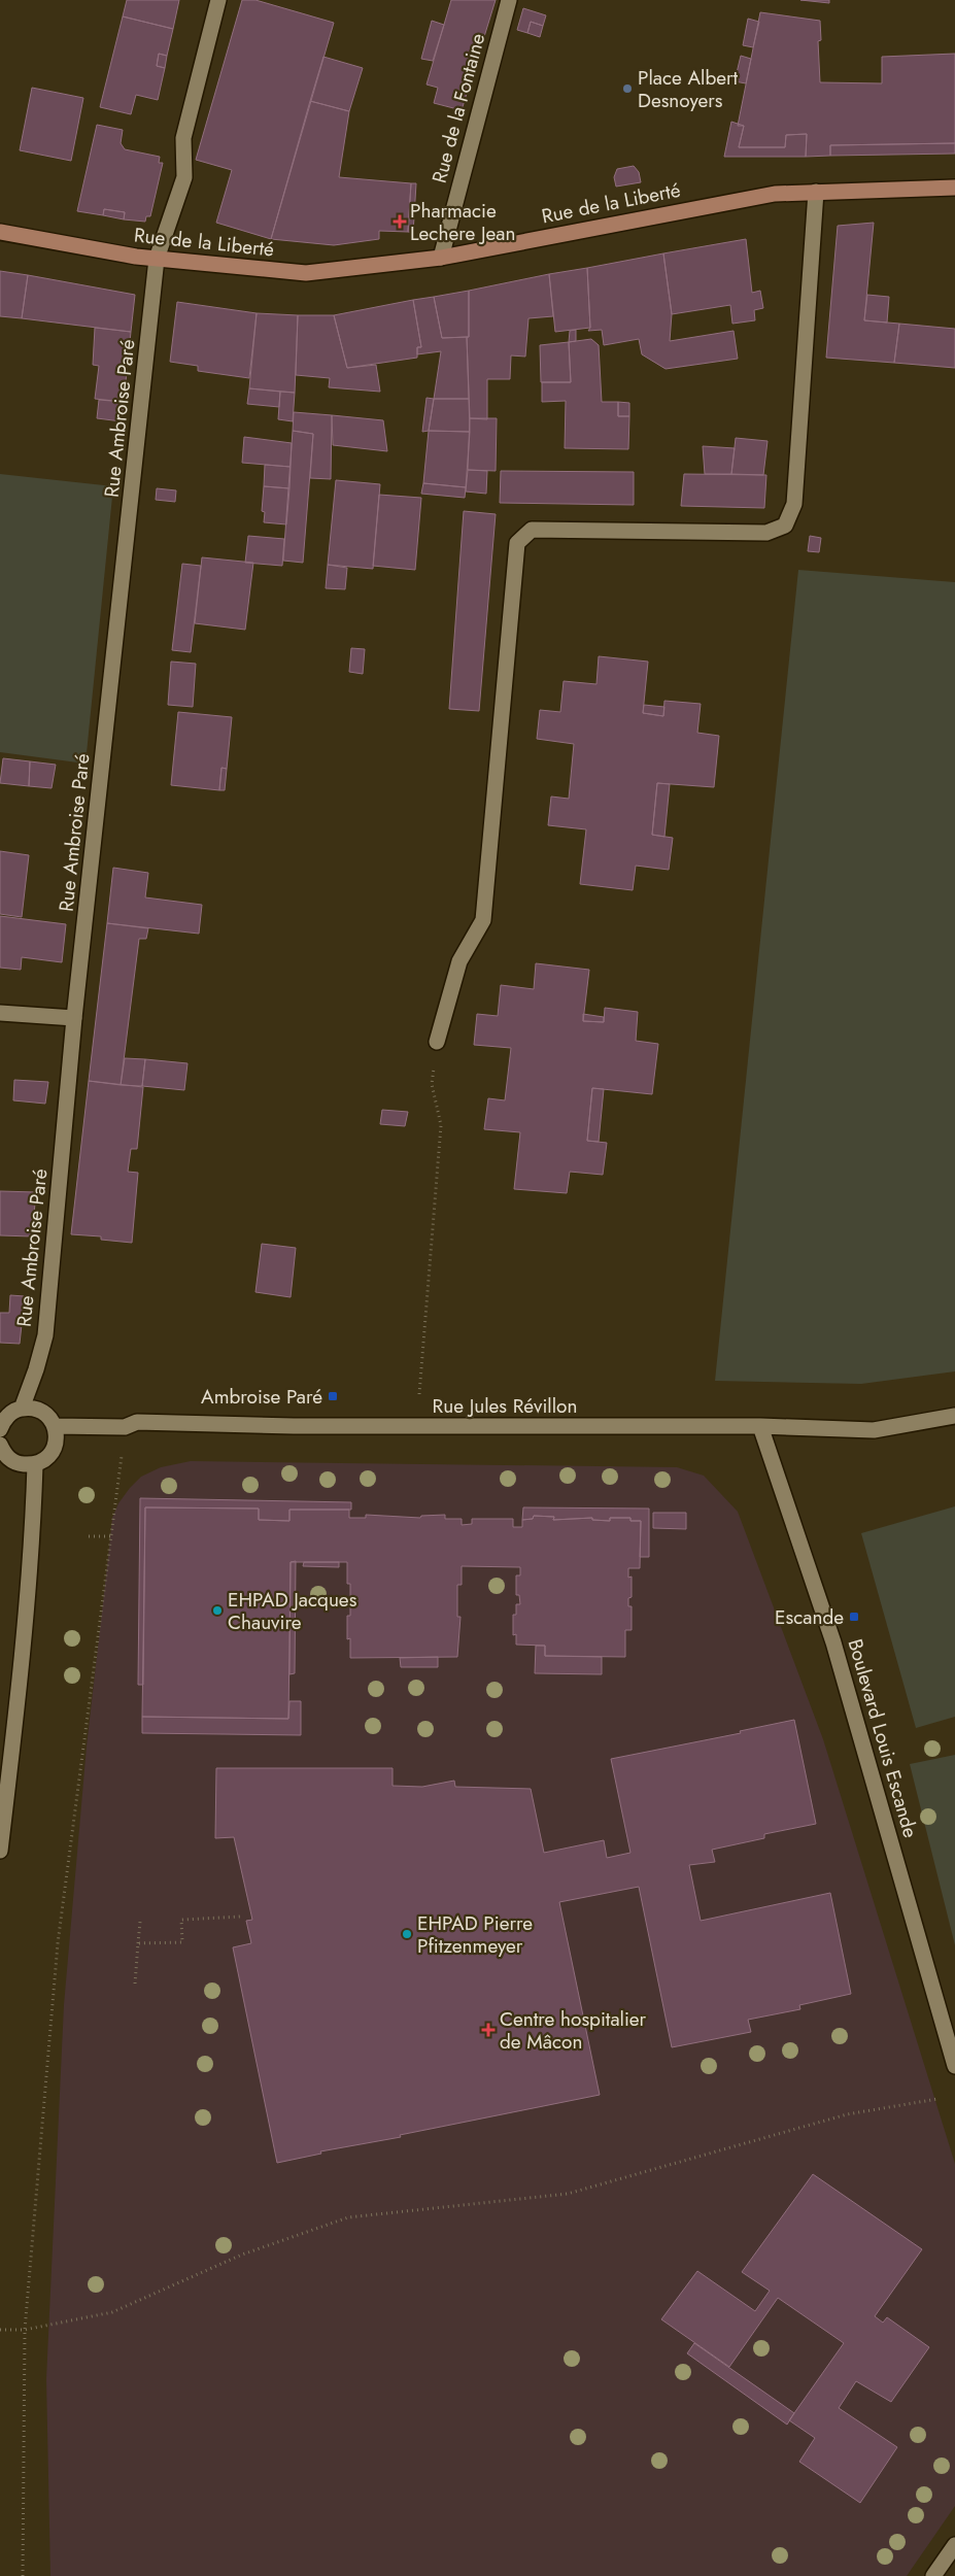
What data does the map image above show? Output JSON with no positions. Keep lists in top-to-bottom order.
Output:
{
  "streets": {
    "street": [
      "Rue de la Fontaine",
      "Rue de la Liberté",
      "Rue Ambroise Paré",
      "Rue Jules Révillon",
      "Boulevard Louis Escande"
    ]
  },
  "crossings": [
    ["Rue de la Fontaine", "Rue de la Liberté"],
    ["Rue de la Liberté", "Rue Ambroise Paré"],
    ["Rue Jules Révillon", "Boulevard Louis Escande"]
  ],
  "places": {
    "other": ["Place Albert Desnoyers", "EHPAD Jacques Chauvire", "EHPAD Pierre Pfitzenmeyer"],
    "health": ["Pharmacie Lechere Jean", "Centre hospitalier de Mâcon"],
    "transit": ["Ambroise Paré", "Escande"]
  }
}
